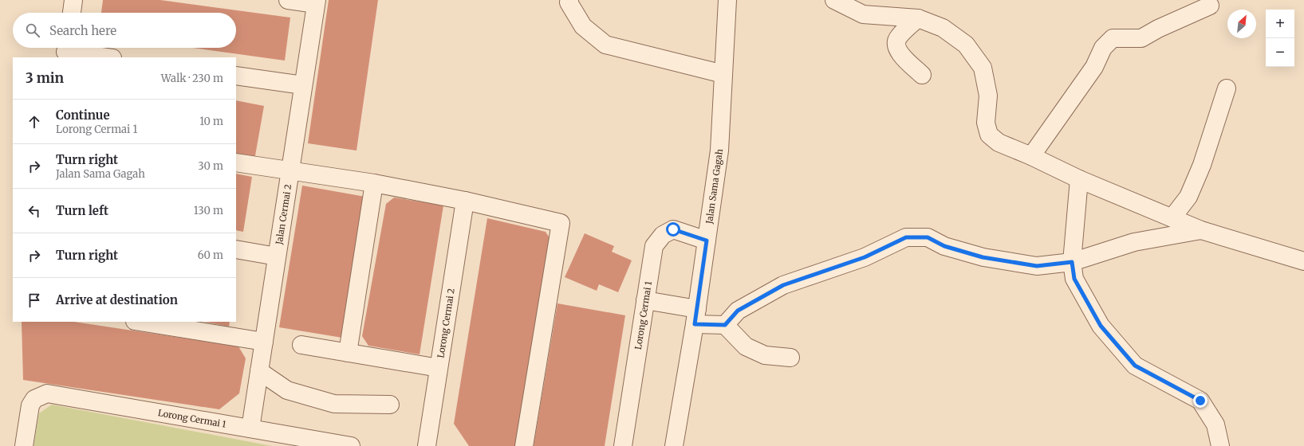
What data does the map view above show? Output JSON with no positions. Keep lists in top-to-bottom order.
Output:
{
  "streets": {
    "street": [
      "Jalan Sama Gagah",
      "Jalan Cermai 2",
      "Lorong Cermai 1",
      "Lorong Cermai 2"
    ]
  },
  "crossings": [
    ["Jalan Sama Gagah", "Lorong Cermai 1"],
    ["Jalan Cermai 2", "Lorong Cermai 1"]
  ],
  "north": "top right",
  "page": {
    "map_buttons": ["+", "−"],
    "search": "Search here",
    "heading": ["3 min", "Walk · 230 m"],
    "list": [
      ["Continue", "Lorong Cermai 1", "10 m"],
      ["Turn right", "Jalan Sama Gagah", "30 m"],
      ["Turn left", "130 m"],
      ["Turn right", "60 m"],
      "Arrive at destination"
    ]
  }
}
